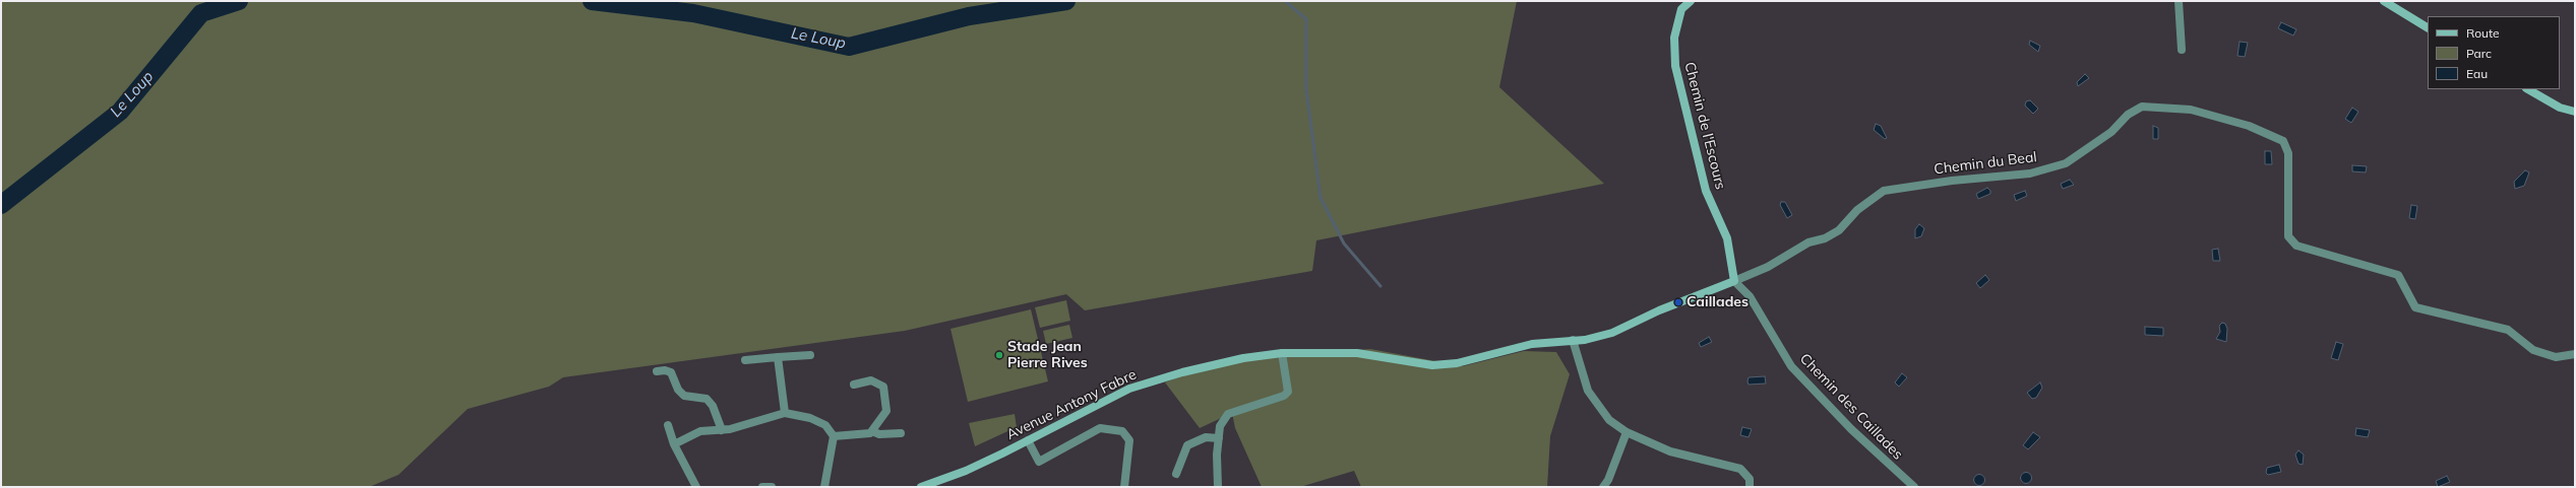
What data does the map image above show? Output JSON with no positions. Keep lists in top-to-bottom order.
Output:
{
  "streets": {
    "street": [
      "Chemin de l'Escours",
      "Chemin du Beal",
      "Avenue Antony Fabre",
      "Chemin des Caillades"
    ]
  },
  "crossings": [
    ["Chemin de l'Escours", "Chemin du Beal"],
    ["Chemin de l'Escours", "Avenue Antony Fabre"],
    ["Chemin de l'Escours", "Chemin des Caillades"],
    ["Chemin du Beal", "Avenue Antony Fabre"],
    ["Chemin du Beal", "Chemin des Caillades"],
    ["Avenue Antony Fabre", "Chemin des Caillades"]
  ],
  "water": ["Le Loup"],
  "places": ["Caillades", "Stade Jean Pierre Rives"],
  "legend": ["Route", "Parc", "Eau"]
}
